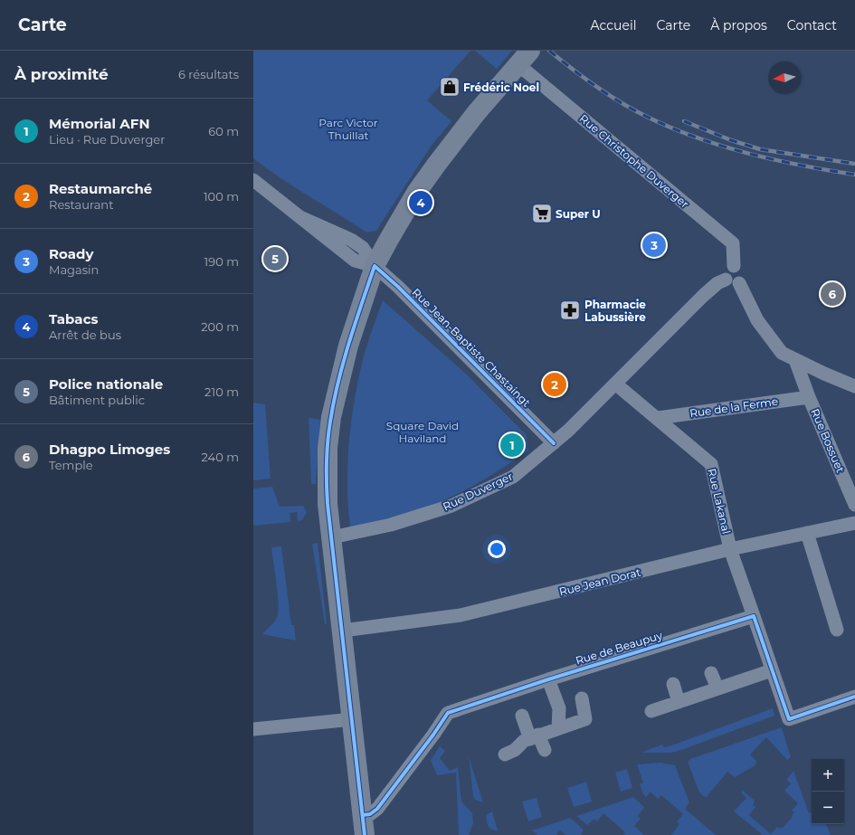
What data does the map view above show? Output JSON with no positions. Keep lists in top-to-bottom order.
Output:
{
  "streets": {
    "street": [
      "Rue Christophe Duverger",
      "Rue Jean-Baptiste Chastaingt",
      "Rue de la Ferme",
      "Rue Bossuet",
      "Rue Duverger",
      "Rue Lakanal",
      "Rue Jean Dorat",
      "Rue de Beaupuy"
    ]
  },
  "crossings": [
    ["Rue Jean-Baptiste Chastaingt", "Rue Duverger"],
    ["Rue de la Ferme", "Rue Bossuet"],
    ["Rue de la Ferme", "Rue Lakanal"],
    ["Rue Duverger", "Rue Lakanal"],
    ["Rue Lakanal", "Rue Jean Dorat"],
    ["Rue Lakanal", "Rue de Beaupuy"]
  ],
  "parks": ["Parc Victor Thuillat", "Square David Haviland"],
  "places": {
    "shop": ["Frédéric Noel"],
    "supermarket": ["Super U"],
    "pharmacy": ["Pharmacie Labussière"]
  },
  "north": "left",
  "page": {
    "header": "Carte",
    "nav": [
      "Accueil",
      "Carte",
      "À propos",
      "Contact"
    ],
    "heading": ["À proximité", "6 résultats"],
    "list": [
      {
        "mark": "1",
        "name": "Mémorial AFN",
        "note": "Lieu · Rue Duverger",
        "value": "60 m"
      },
      {
        "mark": "2",
        "name": "Restaumarché",
        "note": "Restaurant",
        "value": "100 m"
      },
      {
        "mark": "3",
        "name": "Roady",
        "note": "Magasin",
        "value": "190 m"
      },
      {
        "mark": "4",
        "name": "Tabacs",
        "note": "Arrêt de bus",
        "value": "200 m"
      },
      {
        "mark": "5",
        "name": "Police nationale",
        "note": "Bâtiment public",
        "value": "210 m"
      },
      {
        "mark": "6",
        "name": "Dhagpo Limoges",
        "note": "Temple",
        "value": "240 m"
      }
    ],
    "pins": [
      "4",
      "3",
      "5",
      "6",
      "2",
      "1"
    ],
    "map_buttons": ["+", "−"]
  }
}
